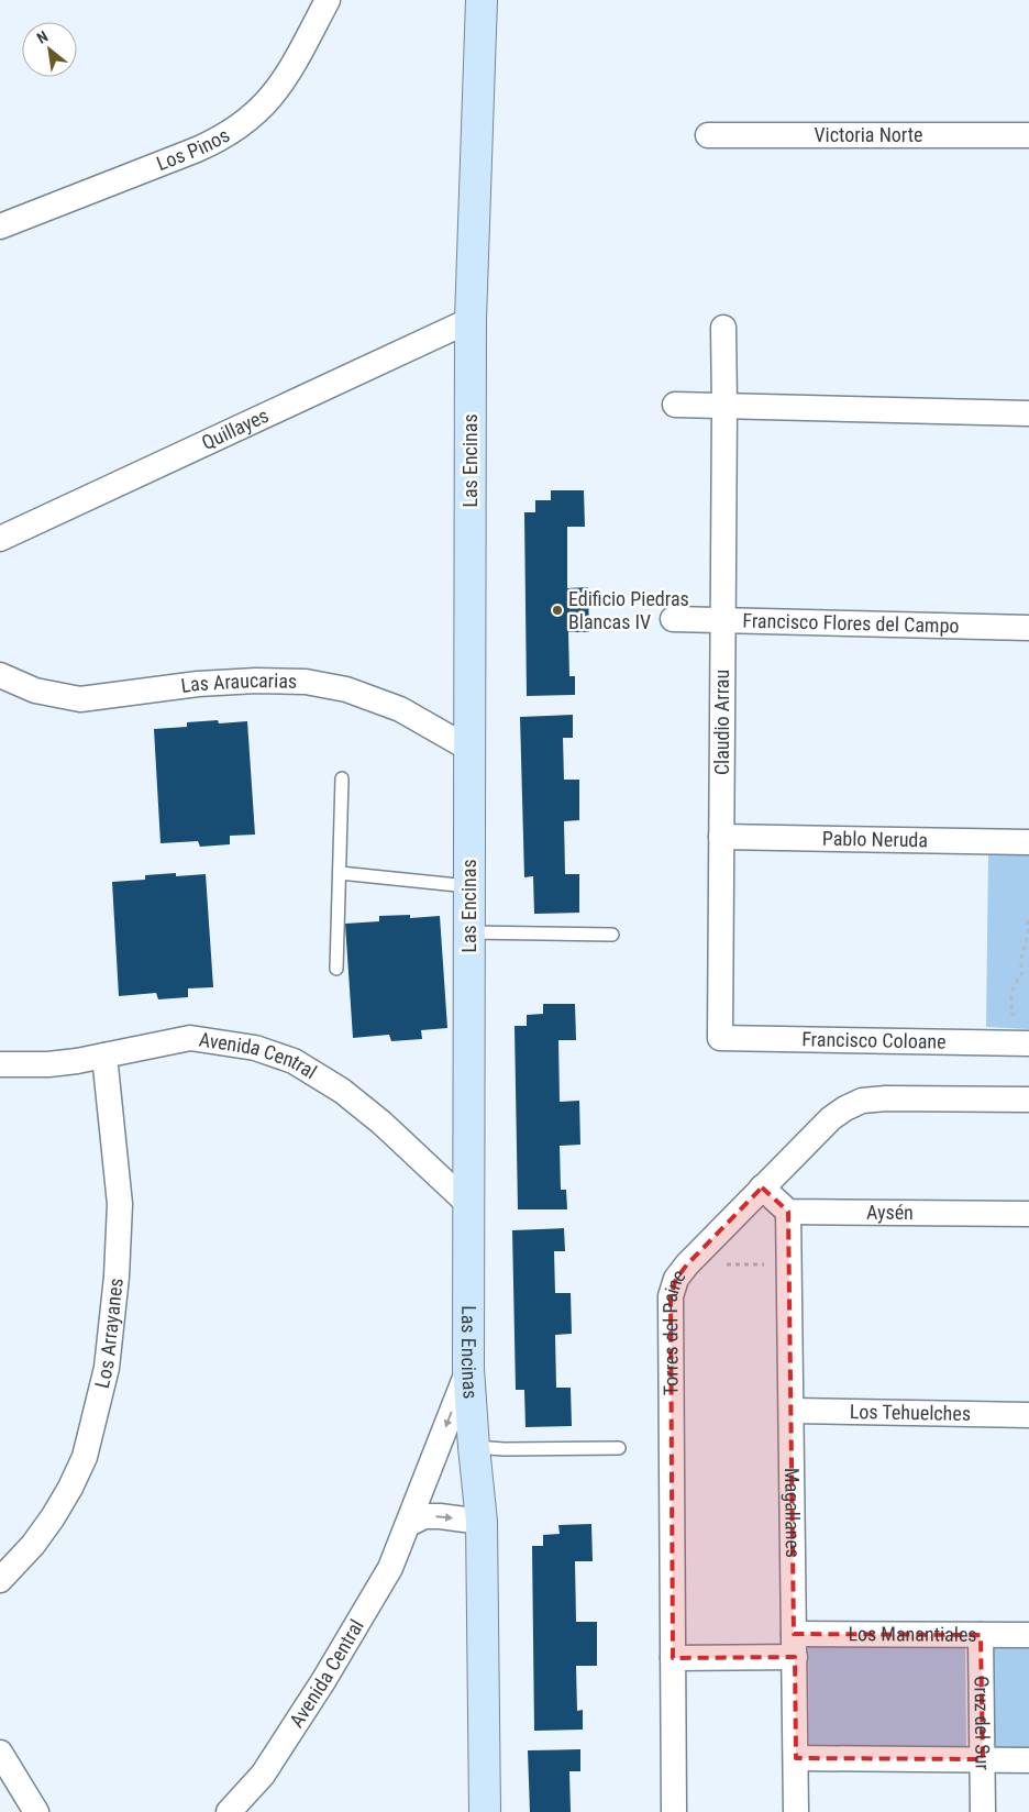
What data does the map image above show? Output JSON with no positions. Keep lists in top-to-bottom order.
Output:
{
  "streets": {
    "street": [
      "Victoria Norte",
      "Los Pinos",
      "Quillayes",
      "Las Encinas",
      "Francisco Flores del Campo",
      "Las Araucarias",
      "Claudio Arrau",
      "Pablo Neruda",
      "Francisco Coloane",
      "Avenida Central",
      "Aysén",
      "Los Arrayanes",
      "Torres del Paine",
      "Los Tehuelches",
      "Magallanes",
      "Los Manantiales",
      "Cruz del Sur"
    ]
  },
  "crossings": [
    ["Quillayes", "Las Encinas"],
    ["Las Encinas", "Las Araucarias"],
    ["Las Encinas", "Avenida Central"],
    ["Francisco Flores del Campo", "Claudio Arrau"],
    ["Claudio Arrau", "Pablo Neruda"],
    ["Claudio Arrau", "Francisco Coloane"],
    ["Avenida Central", "Los Arrayanes"],
    ["Aysén", "Magallanes"],
    ["Torres del Paine", "Los Manantiales"],
    ["Los Tehuelches", "Magallanes"],
    ["Magallanes", "Los Manantiales"],
    ["Los Manantiales", "Cruz del Sur"]
  ],
  "places": ["Edificio Piedras Blancas IV"],
  "north": "top left"
}
